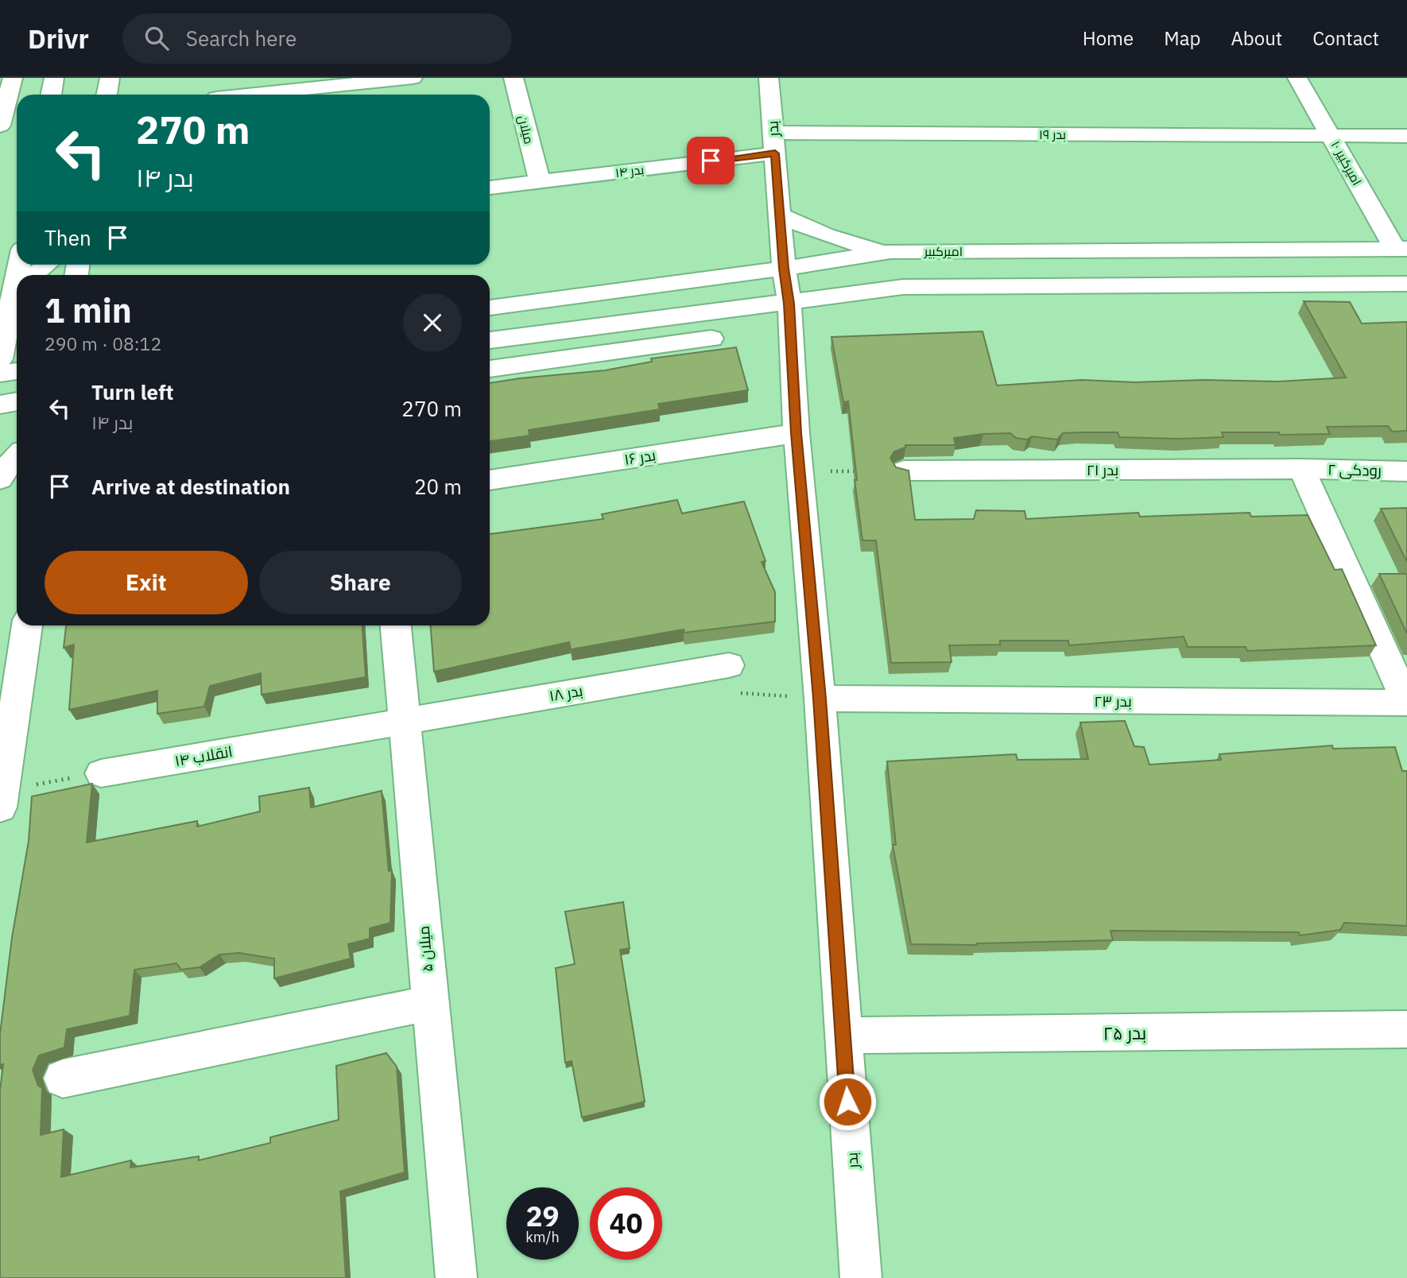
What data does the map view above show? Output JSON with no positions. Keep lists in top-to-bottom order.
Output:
{
  "streets": {
    "street": [
      "بدر",
      "میلان",
      "بدر ۱۹",
      "امیرکبیر ۱۰",
      "بدر ۱۴",
      "امیرکبیر",
      "بدر ۱۶",
      "بدر ۲۱",
      "رودکی ۲",
      "بدر ۱‍۸",
      "بدر ۲۳",
      "انقلاب ۱۴",
      "میلان ۵",
      "بدر ۲۵"
    ]
  },
  "crossings": [
    ["بدر", "بدر ۱۹"],
    ["بدر", "بدر ۱۴"],
    ["بدر", "امیرکبیر"],
    ["بدر", "بدر ۱۶"],
    ["بدر", "بدر ۲۳"],
    ["بدر", "بدر ۲۵"],
    ["میلان", "بدر ۱۴"],
    ["بدر ۱۹", "امیرکبیر ۱۰"],
    ["بدر ۱۹", "بدر ۱۴"],
    ["امیرکبیر ۱۰", "امیرکبیر"],
    ["بدر ۲۱", "رودکی ۲"],
    ["بدر ۱‍۸", "انقلاب ۱۴"],
    ["بدر ۱‍۸", "میلان ۵"],
    ["انقلاب ۱۴", "میلان ۵"]
  ],
  "page": {
    "header": "Drivr",
    "search": "Search here",
    "nav": [
      "Home",
      "Map",
      "About",
      "Contact"
    ],
    "turn": ["270 m", "بدر ۱۴"],
    "then": "Then",
    "heading": ["1 min", "290 m · 08:12"],
    "list": [
      {
        "name": "Turn left",
        "note": "بدر ۱۴",
        "value": "270 m"
      },
      {
        "name": "Arrive at destination",
        "value": "20 m"
      }
    ],
    "buttons": ["Exit", "Share"],
    "speed": "29 km/h",
    "limit": "40"
  }
}
